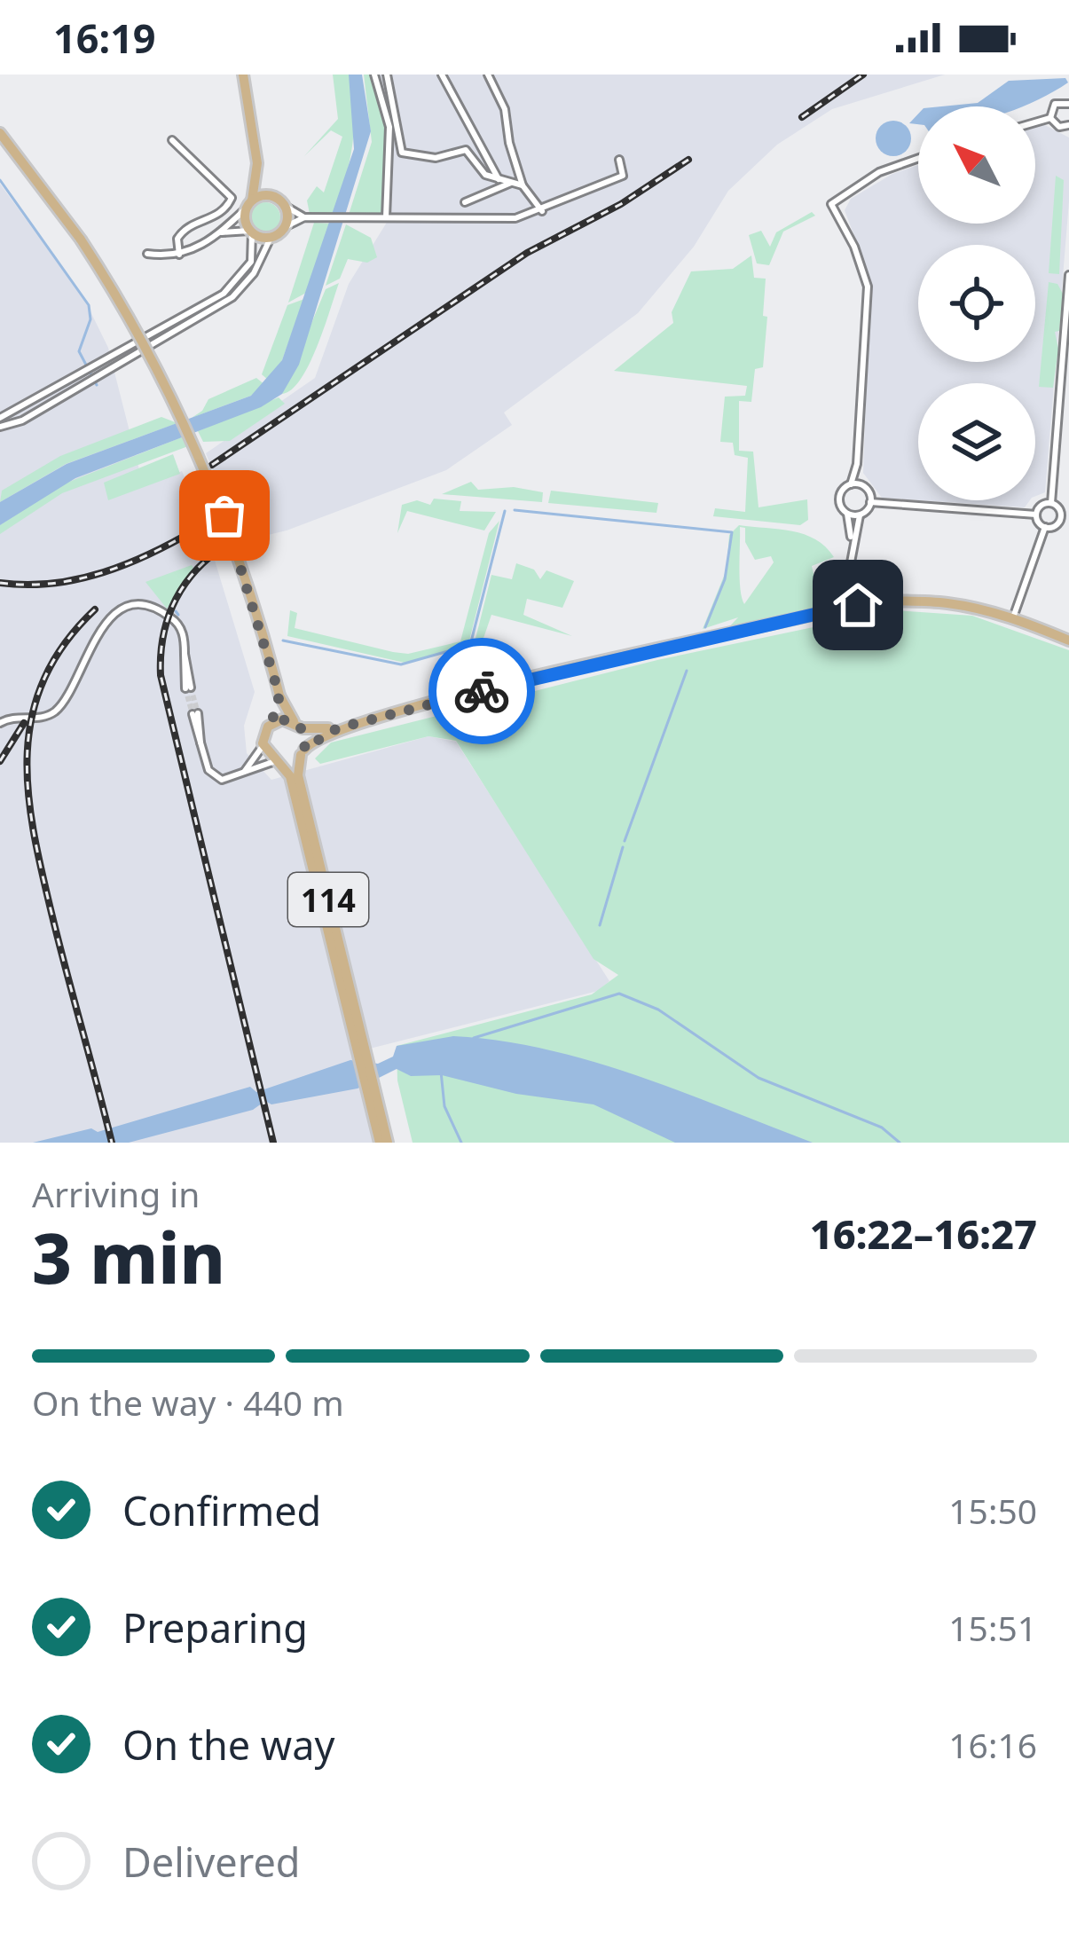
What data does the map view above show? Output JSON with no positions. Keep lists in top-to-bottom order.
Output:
{
  "streets": {
    "main road": ["114"]
  },
  "north": "top left",
  "page": {
    "status": "16:19",
    "heading": ["3 min", "Arriving in", "16:22–16:27"],
    "bar": "On the way · 440 m",
    "list": [
      ["Confirmed", "15:50"],
      ["Preparing", "15:51"],
      ["On the way", "16:16"],
      "Delivered"
    ]
  }
}
